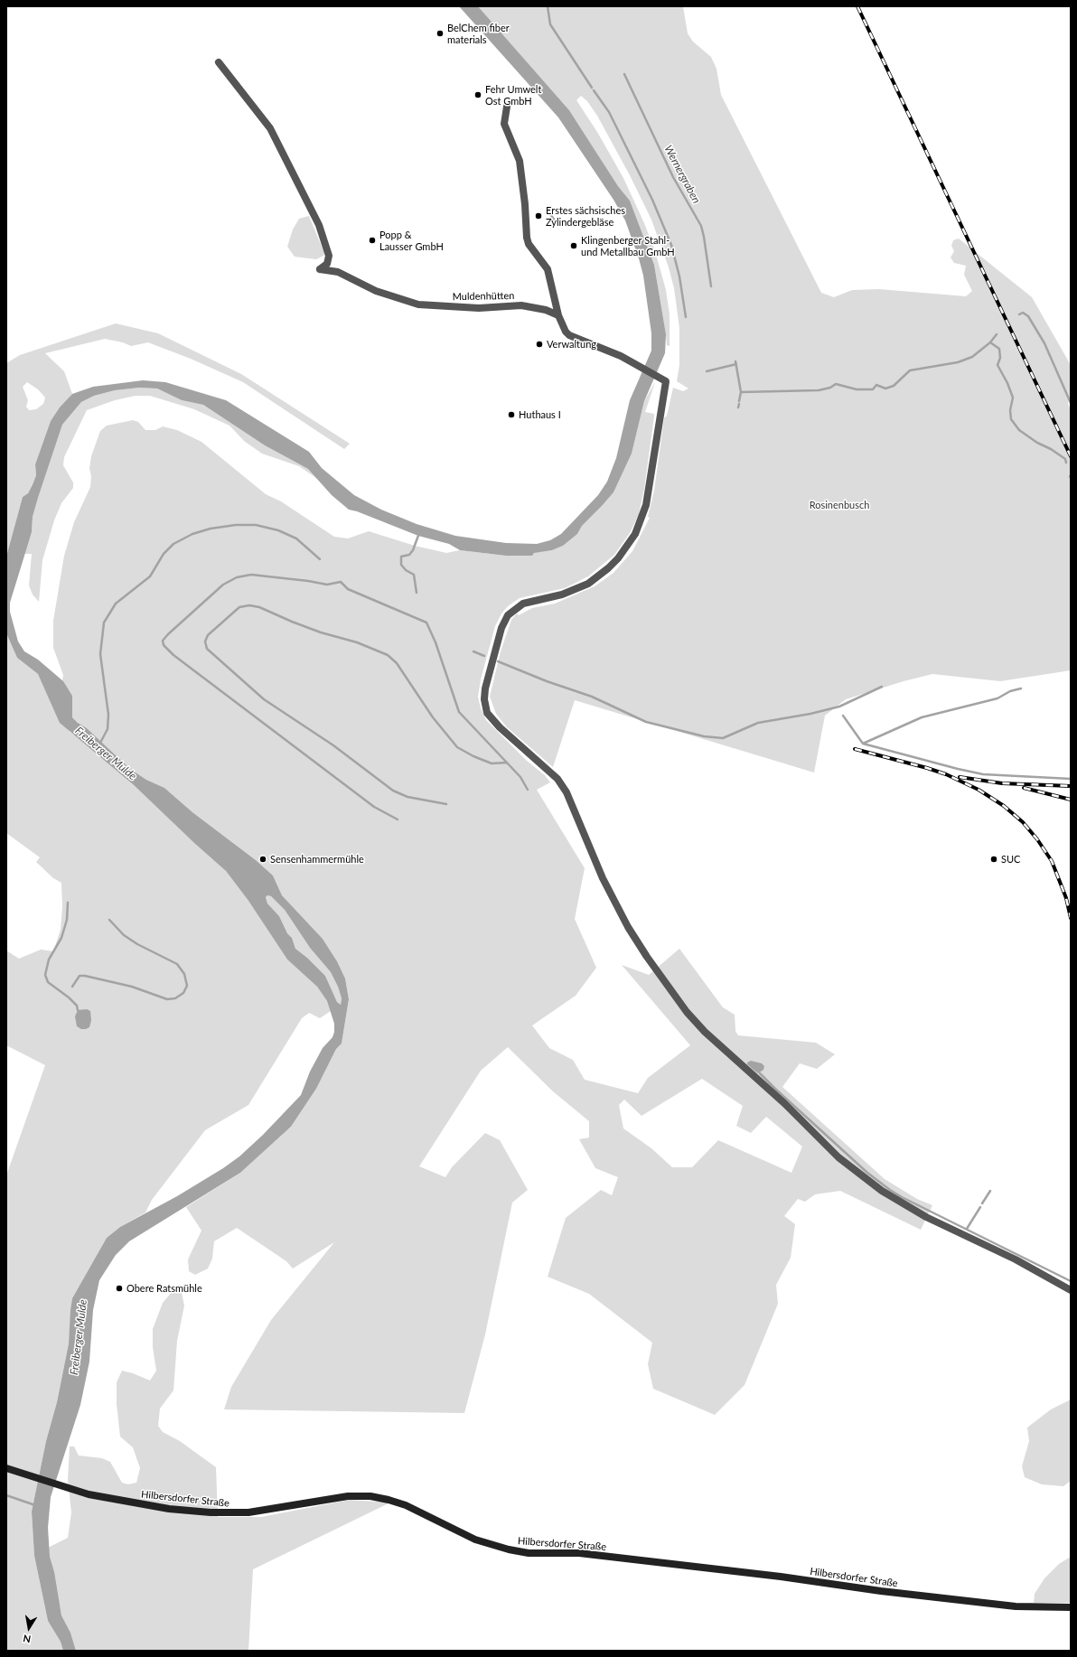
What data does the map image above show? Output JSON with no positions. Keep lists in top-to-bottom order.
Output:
{
  "streets": {
    "main road": ["Hilbersdorfer Straße"],
    "street": ["Muldenhütten"]
  },
  "water": ["Wernergraben", "Freiberger Mulde"],
  "parks": ["Rosinenbusch"],
  "places": [
    "BelChem fiber materials",
    "Fehr Umwelt Ost GmbH",
    "Erstes sächsisches Zylindergebläse",
    "Popp & Lausser GmbH",
    "Klingenberger Stahl- und Metallbau GmbH",
    "Verwaltung",
    "Huthaus I",
    "Sensenhammermühle",
    "SUC",
    "Obere Ratsmühle"
  ],
  "north": "bottom"
}
